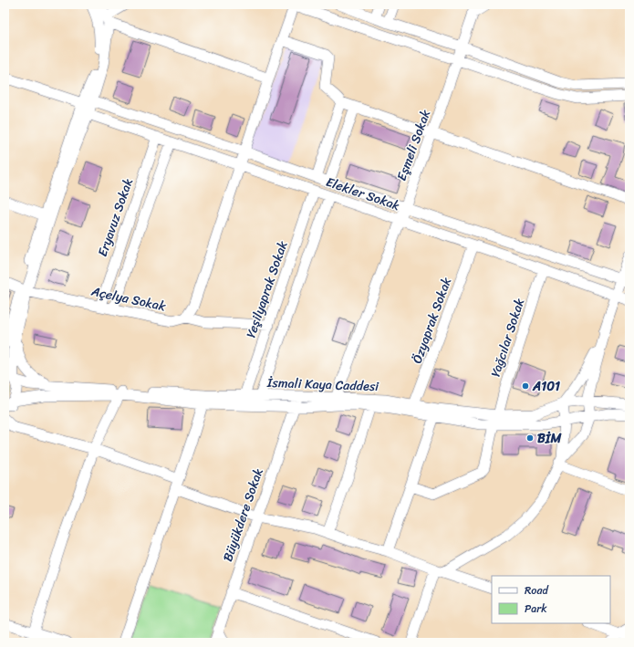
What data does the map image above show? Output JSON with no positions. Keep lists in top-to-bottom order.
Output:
{
  "streets": {
    "street": [
      "Eşmeli Sokak",
      "Elekler Sokak",
      "Eryavuz Sokak",
      "Yeşilyaprak Sokak",
      "Açelya Sokak",
      "Özyaprak Sokak",
      "Yağcılar Sokak",
      "İsmali Kaya Caddesi",
      "Büyükdere Sokak"
    ]
  },
  "crossings": [
    ["Eşmeli Sokak", "Elekler Sokak"],
    ["Eşmeli Sokak", "İsmali Kaya Caddesi"],
    ["Elekler Sokak", "Eryavuz Sokak"],
    ["Elekler Sokak", "Yeşilyaprak Sokak"],
    ["Elekler Sokak", "Özyaprak Sokak"],
    ["Elekler Sokak", "Yağcılar Sokak"],
    ["Eryavuz Sokak", "Açelya Sokak"],
    ["Yeşilyaprak Sokak", "Açelya Sokak"],
    ["Yeşilyaprak Sokak", "İsmali Kaya Caddesi"],
    ["Özyaprak Sokak", "İsmali Kaya Caddesi"],
    ["Yağcılar Sokak", "İsmali Kaya Caddesi"],
    ["İsmali Kaya Caddesi", "Büyükdere Sokak"]
  ],
  "places": ["A101", "BİM"],
  "legend": ["Road", "Park"]
}
